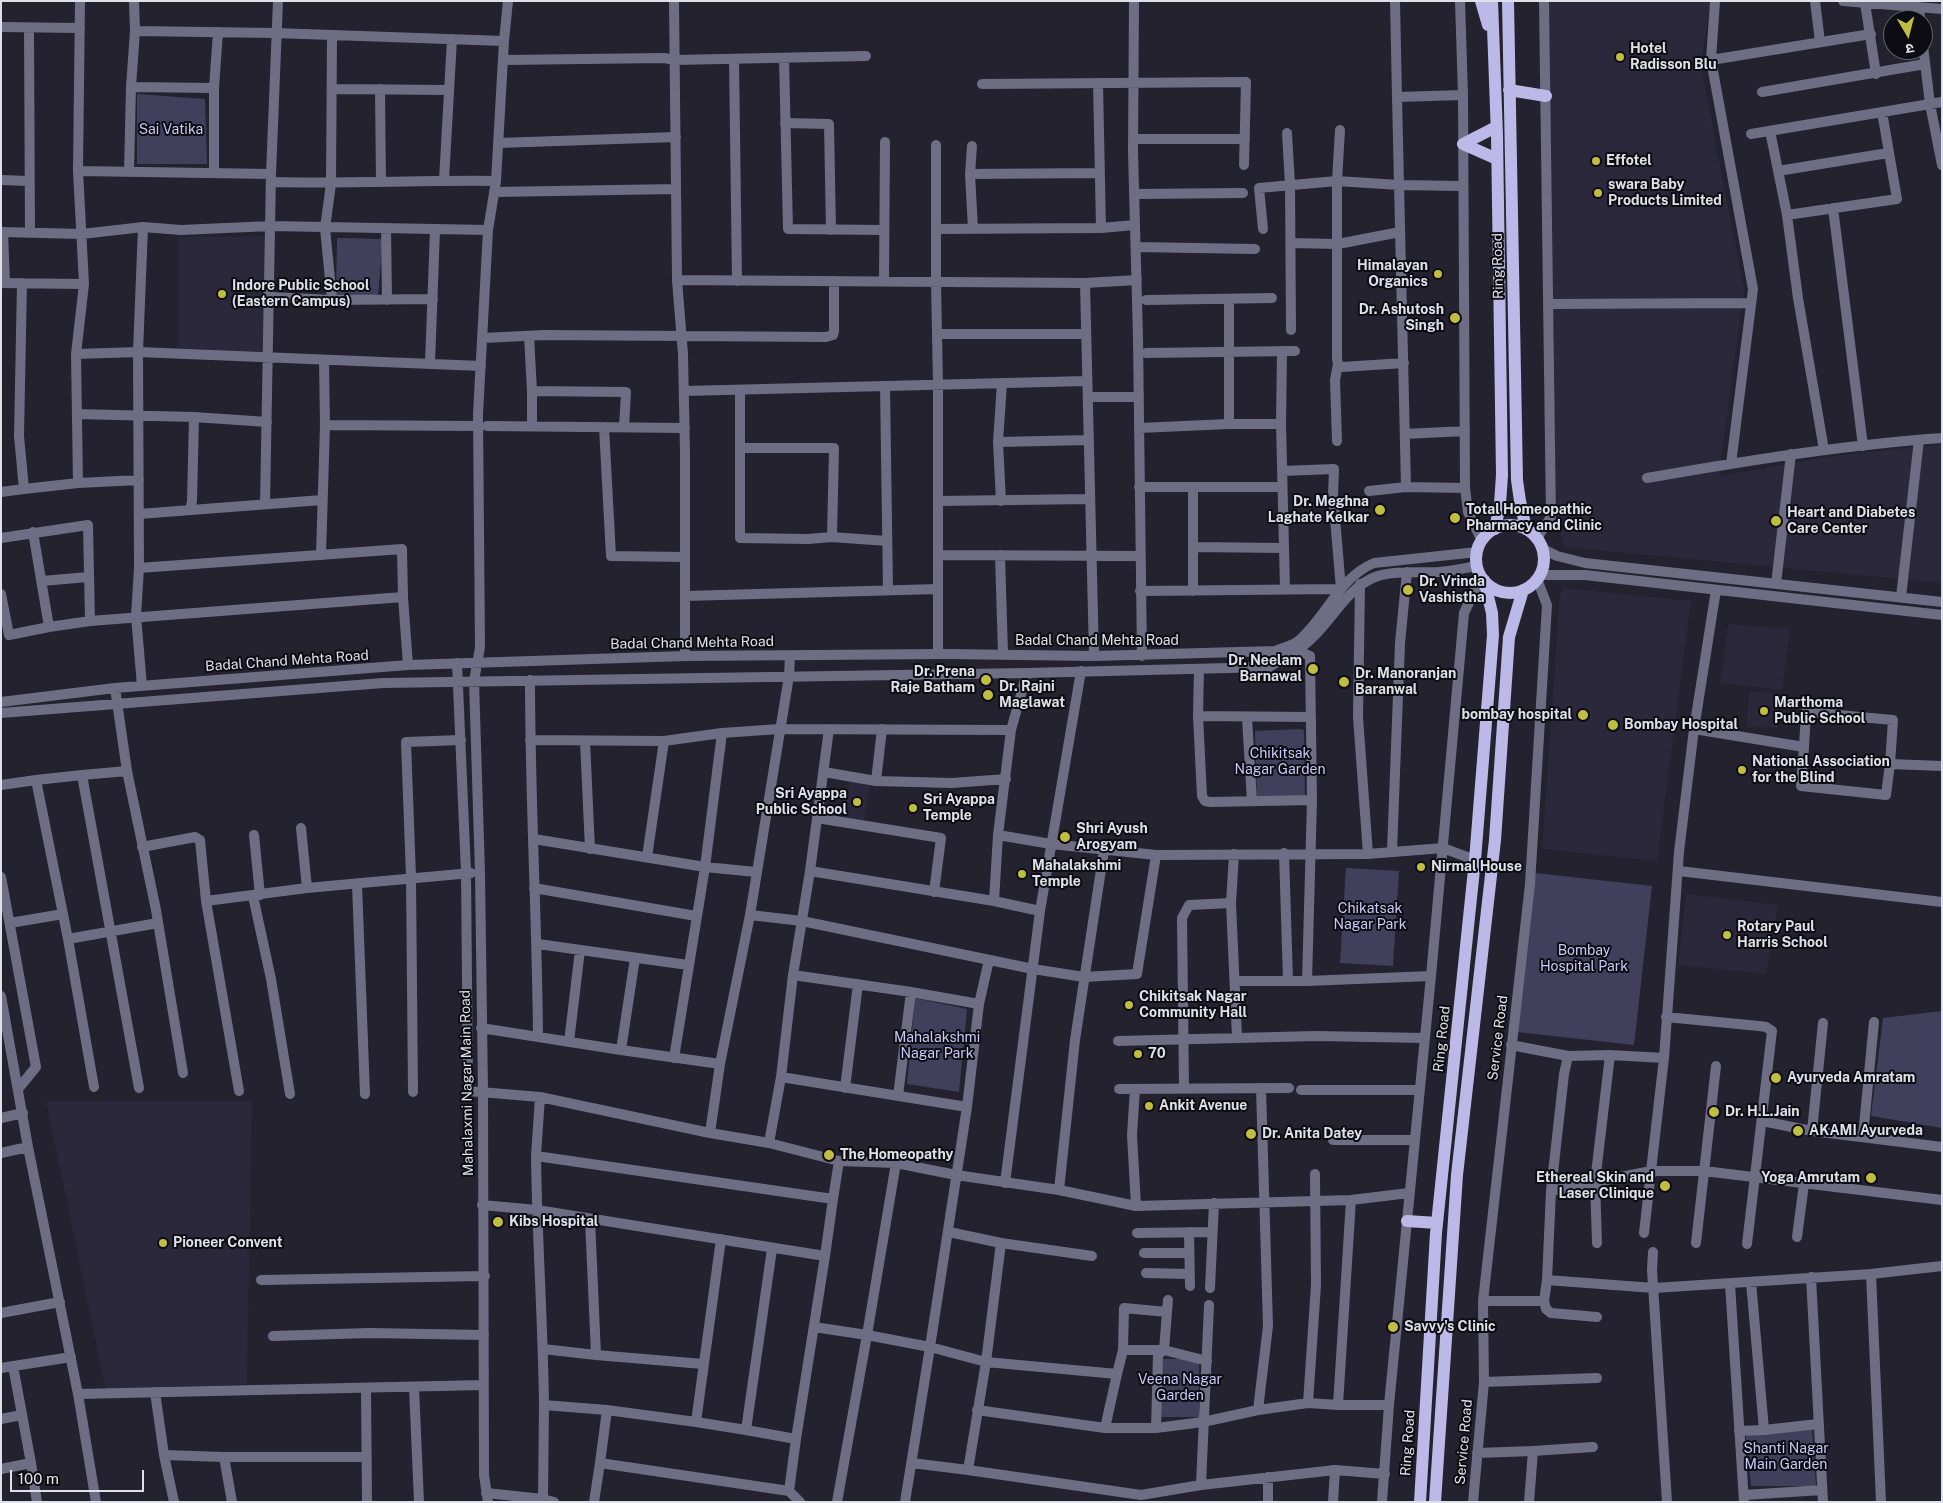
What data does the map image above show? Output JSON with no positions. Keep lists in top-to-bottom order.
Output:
{
  "streets": {
    "main road": ["Ring Road"],
    "street": ["Badal Chand Mehta Road", "Service Road", "Mahalaxmi Nagar Main Road"]
  },
  "crossings": [
    ["Ring Road", "Badal Chand Mehta Road"],
    ["Ring Road", "Service Road"],
    ["Badal Chand Mehta Road", "Service Road"],
    ["Badal Chand Mehta Road", "Mahalaxmi Nagar Main Road"]
  ],
  "parks": [
    "Sai Vatika",
    "Chikitsak Nagar Garden",
    "Chikatsak Nagar Park",
    "Bombay Hospital Park",
    "Mahalakshmi Nagar Park",
    "Veena Nagar Garden",
    "Shanti Nagar Main Garden"
  ],
  "places": [
    "Hotel Radisson Blu",
    "Effotel",
    "swara Baby Products Limited",
    "Himalayan Organics",
    "Indore Public School (Eastern Campus)",
    "Dr. Ashutosh Singh",
    "Dr. Meghna Laghate Kelkar",
    "Total Homeopathic Pharmacy and Clinic",
    "Heart and Diabetes Care Center",
    "Dr. Vrinda Vashistha",
    "Dr. Neelam Barnawal",
    "Dr. Prena Raje Batham",
    "Dr. Manoranjan Baranwal",
    "Dr. Rajni Maglawat",
    "Marthoma Public School",
    "bombay hospital",
    "Bombay Hospital",
    "National Association for the Blind",
    "Sri Ayappa Public School",
    "Sri Ayappa Temple",
    "Shri Ayush Arogyam",
    "Nirmal House",
    "Mahalakshmi Temple",
    "Rotary Paul Harris School",
    "Chikitsak Nagar Community Hall",
    "70",
    "Ayurveda Amratam",
    "Ankit Avenue",
    "Dr. H.L.Jain",
    "AKAMI Ayurveda",
    "Dr. Anita Datey",
    "The Homeopathy",
    "Yoga Amrutam",
    "Ethereal Skin and Laser Clinique",
    "Kibs Hospital",
    "Pioneer Convent",
    "Savvy's Clinic"
  ],
  "scale_bar": "100 m",
  "north": "bottom"
}
